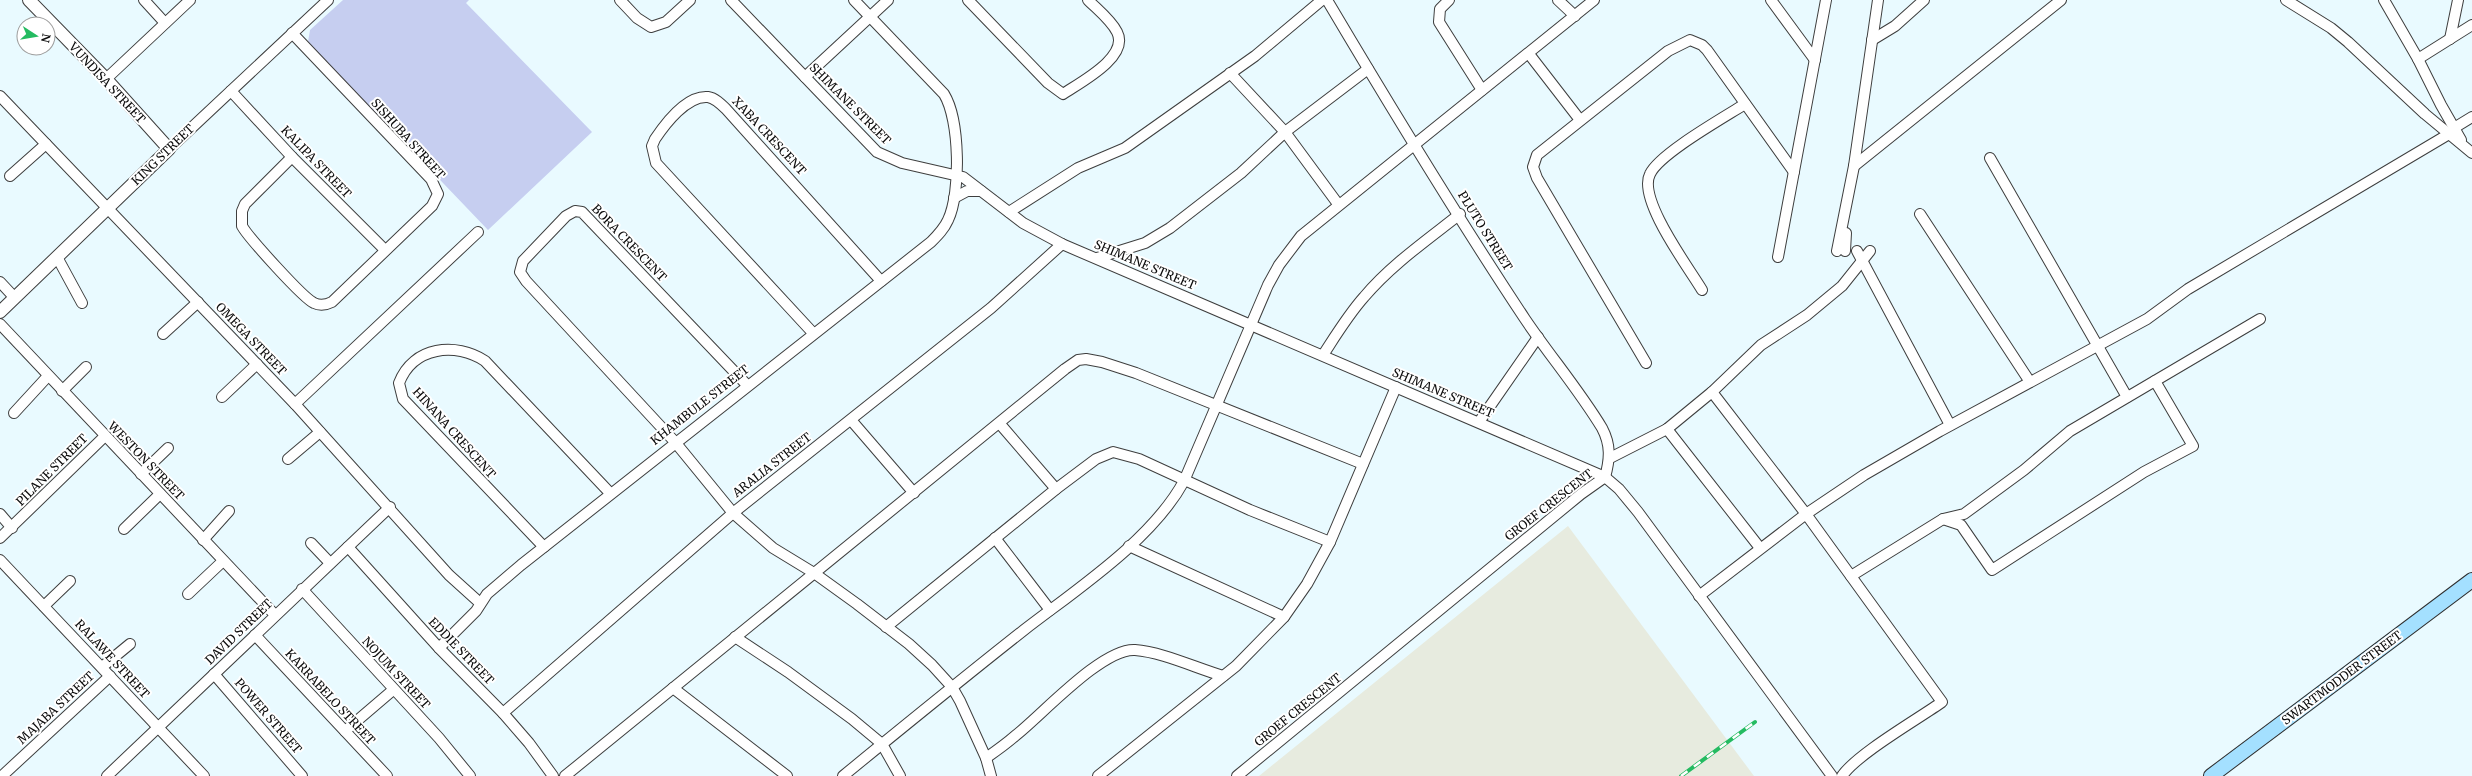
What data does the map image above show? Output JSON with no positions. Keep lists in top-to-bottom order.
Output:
{
  "streets": {
    "main road": ["SWARTMODDER STREET"],
    "street": [
      "VUNDISA STREET",
      "SHIMANE STREET",
      "XABA CRESCENT",
      "SISHUBA STREET",
      "KING STREET",
      "KALIPA STREET",
      "PLUTO STREET",
      "BORA CRESCENT",
      "OMEGA STREET",
      "KHAMBULE STREET",
      "HINANA CRESCENT",
      "WESTON STREET",
      "ARALIA STREET",
      "PILANE STREET",
      "GROEF CRESCENT",
      "DAVID STREET",
      "EDDIE STREET",
      "RALAWE STREET",
      "NOJUM STREET",
      "KARRABELO STREET",
      "MAJABA STREET",
      "POWER STREET"
    ]
  },
  "crossings": [
    ["VUNDISA STREET", "KING STREET"],
    ["SHIMANE STREET", "PLUTO STREET"],
    ["SHIMANE STREET", "KHAMBULE STREET"],
    ["SHIMANE STREET", "ARALIA STREET"],
    ["SHIMANE STREET", "GROEF CRESCENT"],
    ["XABA CRESCENT", "KHAMBULE STREET"],
    ["SISHUBA STREET", "KING STREET"],
    ["SISHUBA STREET", "KALIPA STREET"],
    ["KING STREET", "KALIPA STREET"],
    ["KING STREET", "OMEGA STREET"],
    ["PLUTO STREET", "GROEF CRESCENT"],
    ["BORA CRESCENT", "KHAMBULE STREET"],
    ["OMEGA STREET", "KHAMBULE STREET"],
    ["OMEGA STREET", "DAVID STREET"],
    ["KHAMBULE STREET", "HINANA CRESCENT"],
    ["KHAMBULE STREET", "EDDIE STREET"],
    ["WESTON STREET", "PILANE STREET"],
    ["WESTON STREET", "DAVID STREET"],
    ["ARALIA STREET", "EDDIE STREET"],
    ["DAVID STREET", "EDDIE STREET"],
    ["DAVID STREET", "RALAWE STREET"],
    ["DAVID STREET", "NOJUM STREET"],
    ["DAVID STREET", "KARRABELO STREET"],
    ["DAVID STREET", "POWER STREET"],
    ["RALAWE STREET", "MAJABA STREET"]
  ],
  "north": "right"
}
